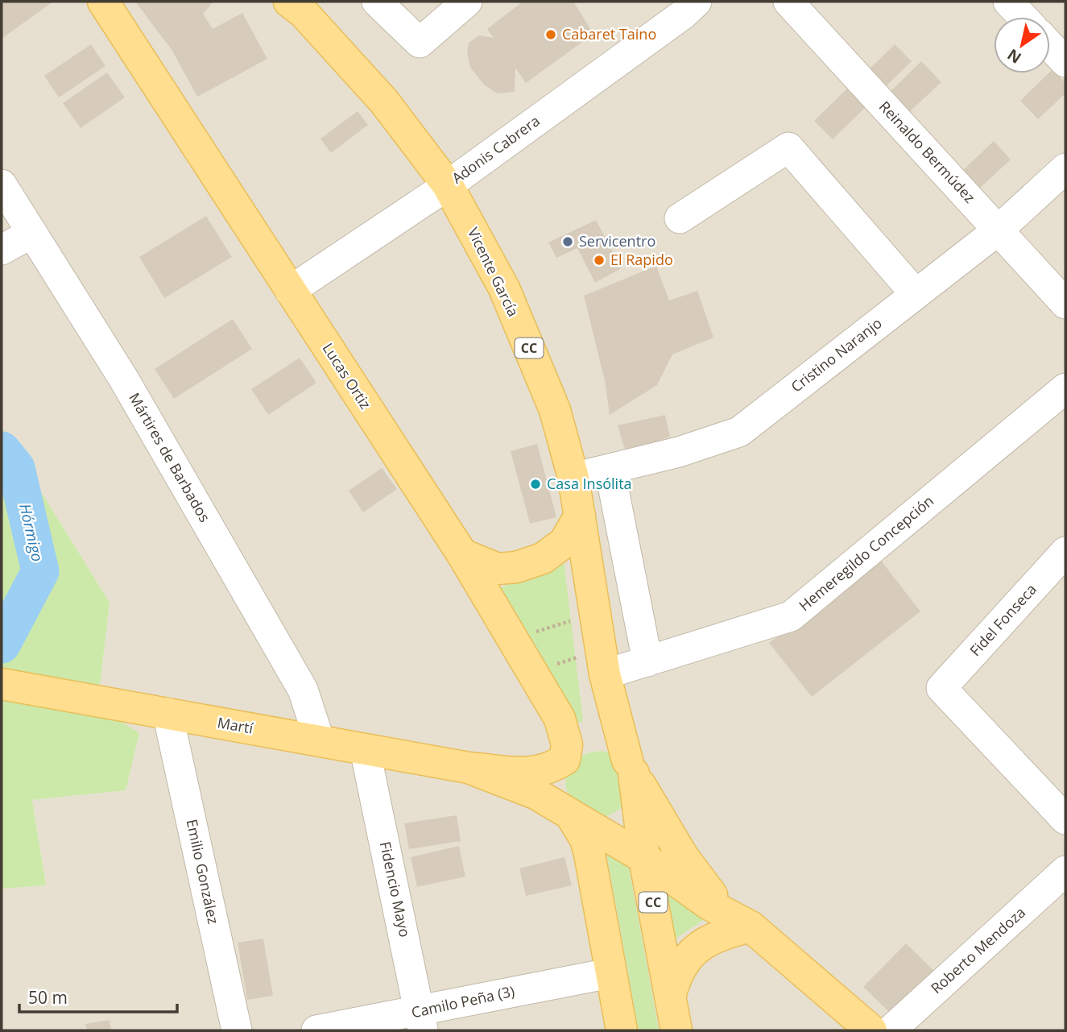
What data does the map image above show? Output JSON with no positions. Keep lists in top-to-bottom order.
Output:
{
  "streets": {
    "main road": [
      "Vicente García",
      "CC",
      "Lucas Ortiz",
      "Martí"
    ],
    "street": [
      "Adonis Cabrera",
      "Reinaldo Bermúdez",
      "Cristino Naranjo",
      "Mártires de Barbados",
      "Hemeregildo Concepción",
      "Fidel Fonseca",
      "Emilio González",
      "Fidencio Mayo",
      "Roberto Mendoza",
      "Camilo Peña (3)"
    ]
  },
  "crossings": [
    ["Adonis Cabrera", "Vicente García"],
    ["Adonis Cabrera", "Lucas Ortiz"],
    ["Reinaldo Bermúdez", "Cristino Naranjo"],
    ["Vicente García", "CC"],
    ["Vicente García", "Cristino Naranjo"],
    ["Vicente García", "Hemeregildo Concepción"],
    ["Vicente García", "Martí"],
    ["CC", "Martí"],
    ["Lucas Ortiz", "Martí"],
    ["Lucas Ortiz", "Camilo Peña (3)"],
    ["Mártires de Barbados", "Martí"],
    ["Martí", "Emilio González"],
    ["Martí", "Fidencio Mayo"],
    ["Fidencio Mayo", "Camilo Peña (3)"]
  ],
  "water": ["Hórmigo"],
  "places": [
    "Cabaret Taino",
    "Servicentro",
    "El Rapido",
    "Casa Insólita"
  ],
  "scale_bar": "50 m",
  "north": "bottom left"
}
